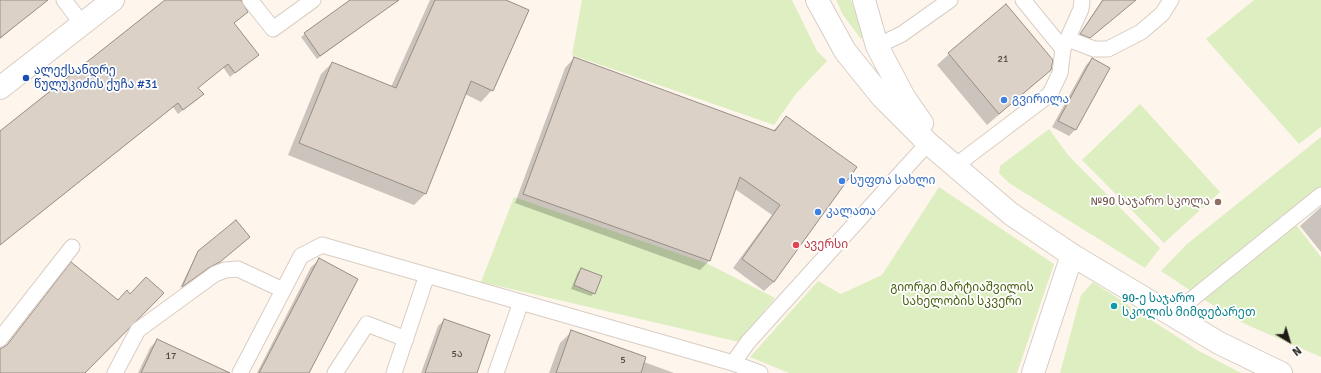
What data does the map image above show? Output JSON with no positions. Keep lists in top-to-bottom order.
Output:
{
  "parks": ["გიორგი მარტიაშვილის სახელობის სკვერი"],
  "places": [
    "ალექსანდრე წულუკიძის ქუჩა #31",
    "გვირილა",
    "სუფთა სახლი",
    "№90 საჯარო სკოლა",
    "კალათა",
    "ავერსი",
    "90-ე საჯარო სკოლის მიმდებარეთ"
  ],
  "house_numbers": [
    "21",
    "5ა",
    "17",
    "5"
  ],
  "north": "bottom right"
}
